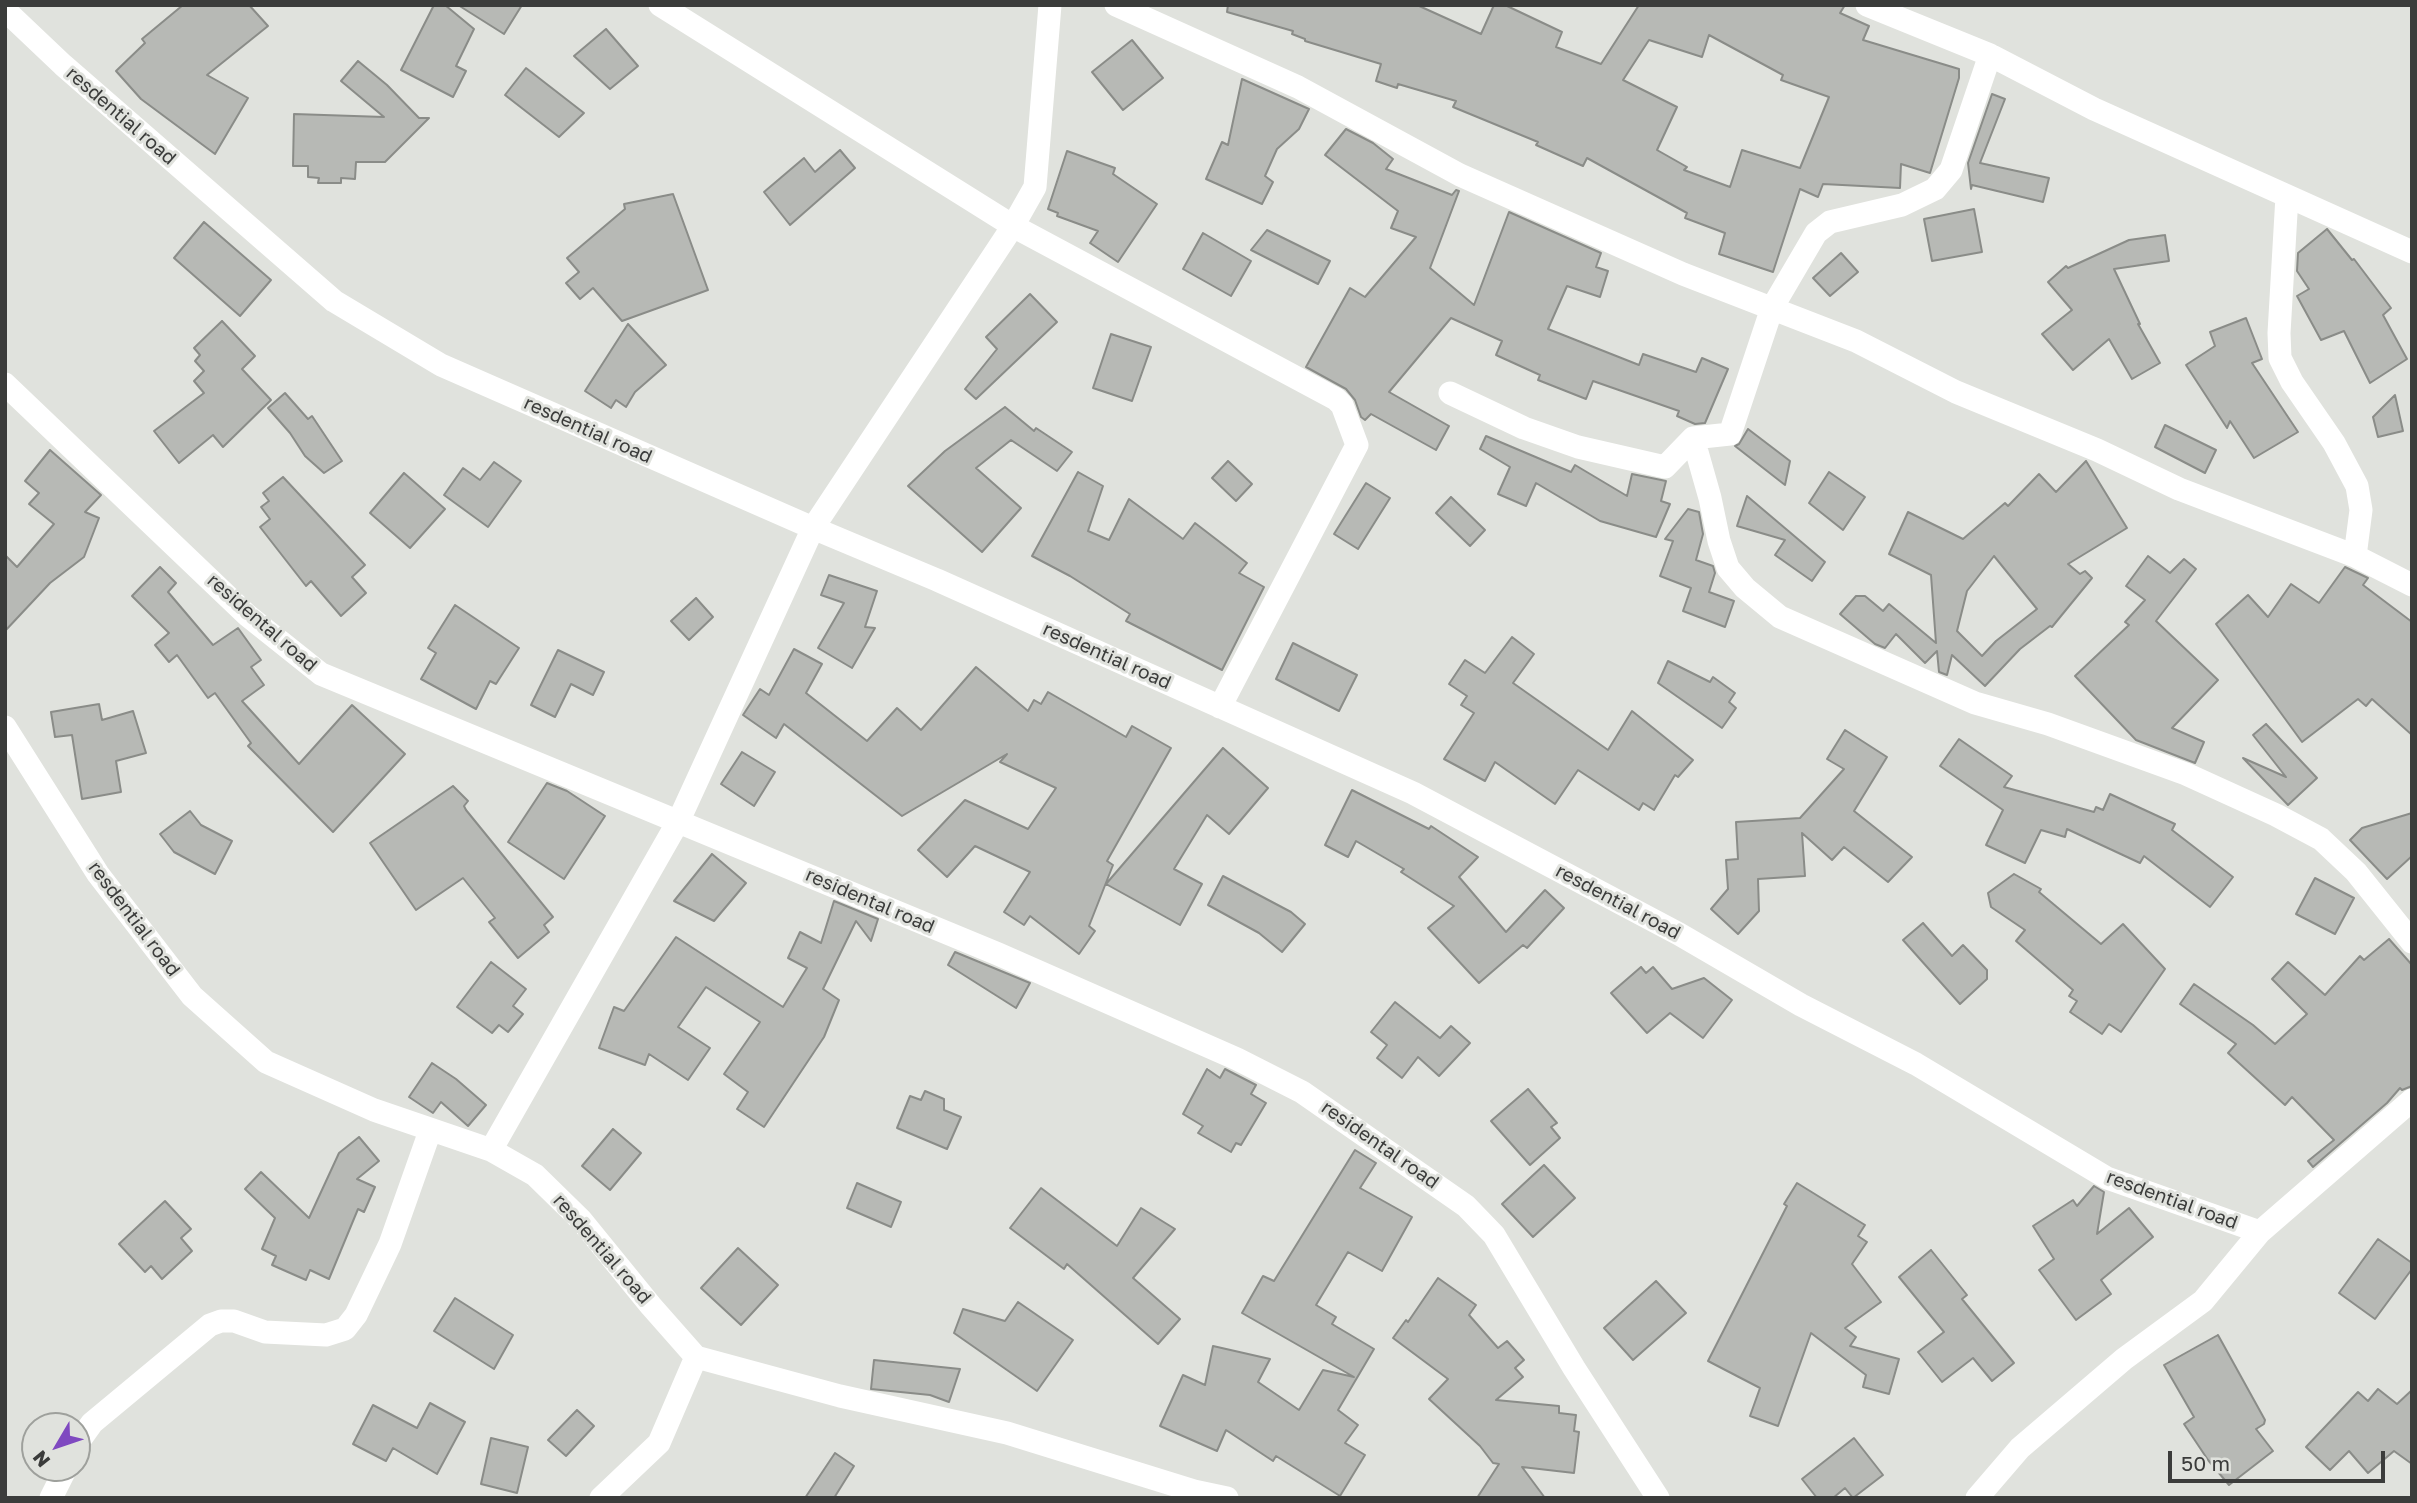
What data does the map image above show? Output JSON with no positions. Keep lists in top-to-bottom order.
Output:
{
  "streets": {
    "street": ["resdential road", "residental road"]
  },
  "scale_bar": "50 m",
  "north": "bottom left"
}
